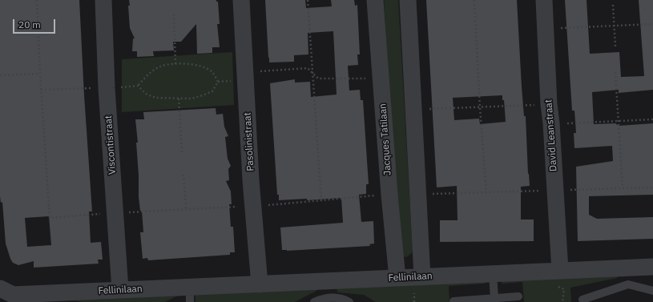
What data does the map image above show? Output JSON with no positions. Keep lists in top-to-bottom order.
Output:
{
  "streets": {
    "street": [
      "David Leanstraat",
      "Jacques Tatilaan",
      "Pasolinistraat",
      "Viscontistraat",
      "Fellinilaan"
    ]
  },
  "crossings": [
    ["David Leanstraat", "Fellinilaan"],
    ["Jacques Tatilaan", "Fellinilaan"],
    ["Pasolinistraat", "Fellinilaan"],
    ["Viscontistraat", "Fellinilaan"]
  ],
  "scale_bar": "20 m"
}
